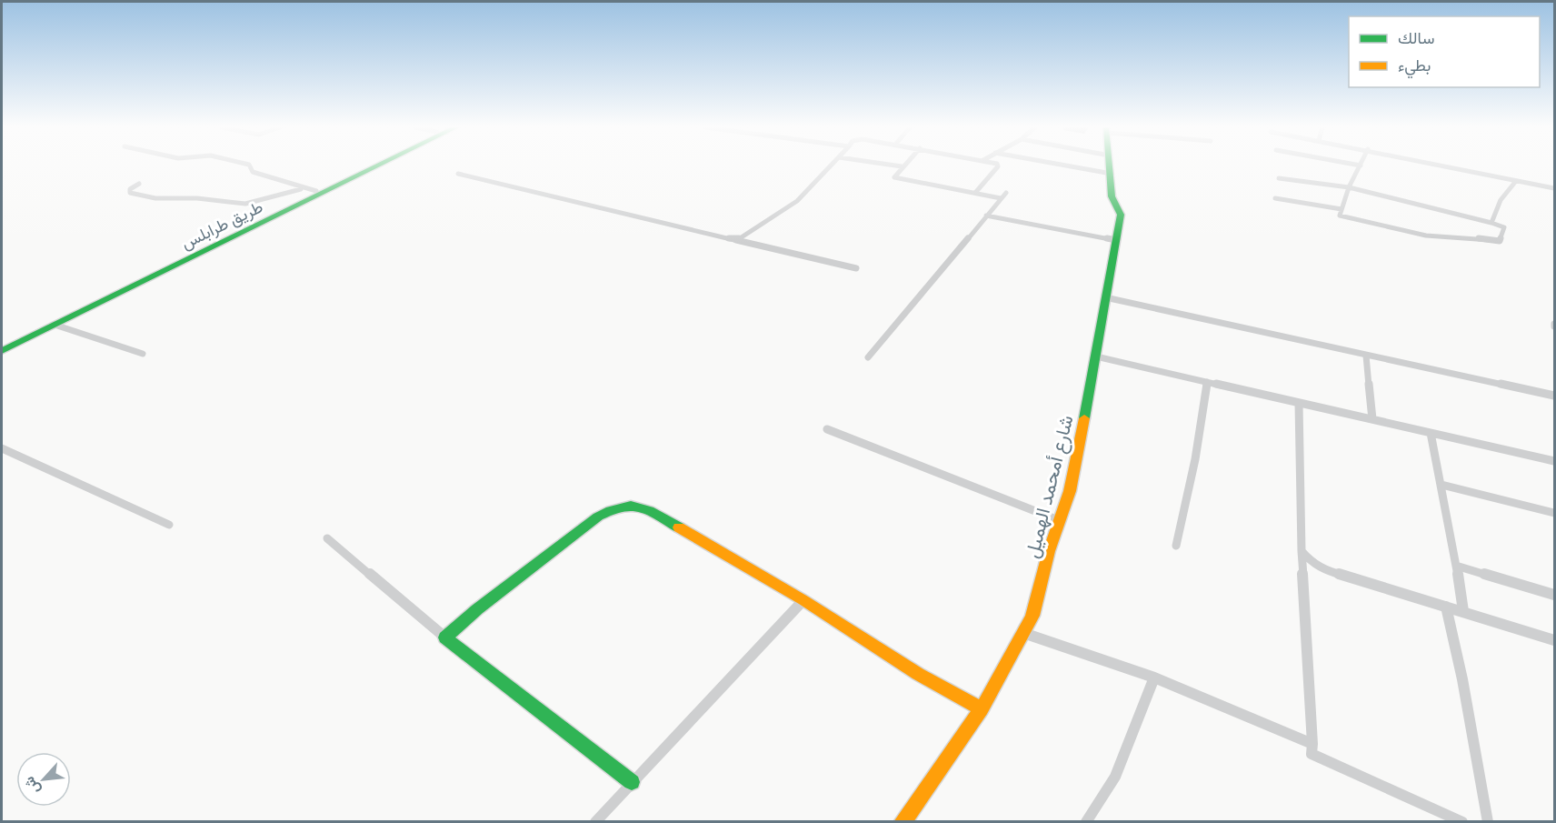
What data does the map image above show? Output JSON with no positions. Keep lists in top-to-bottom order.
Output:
{
  "streets": {
    "main road": ["طريق طرابلس", "شارع أمحمد الهميل"]
  },
  "legend": ["سالك", "بطيء"],
  "north": "bottom left"
}
